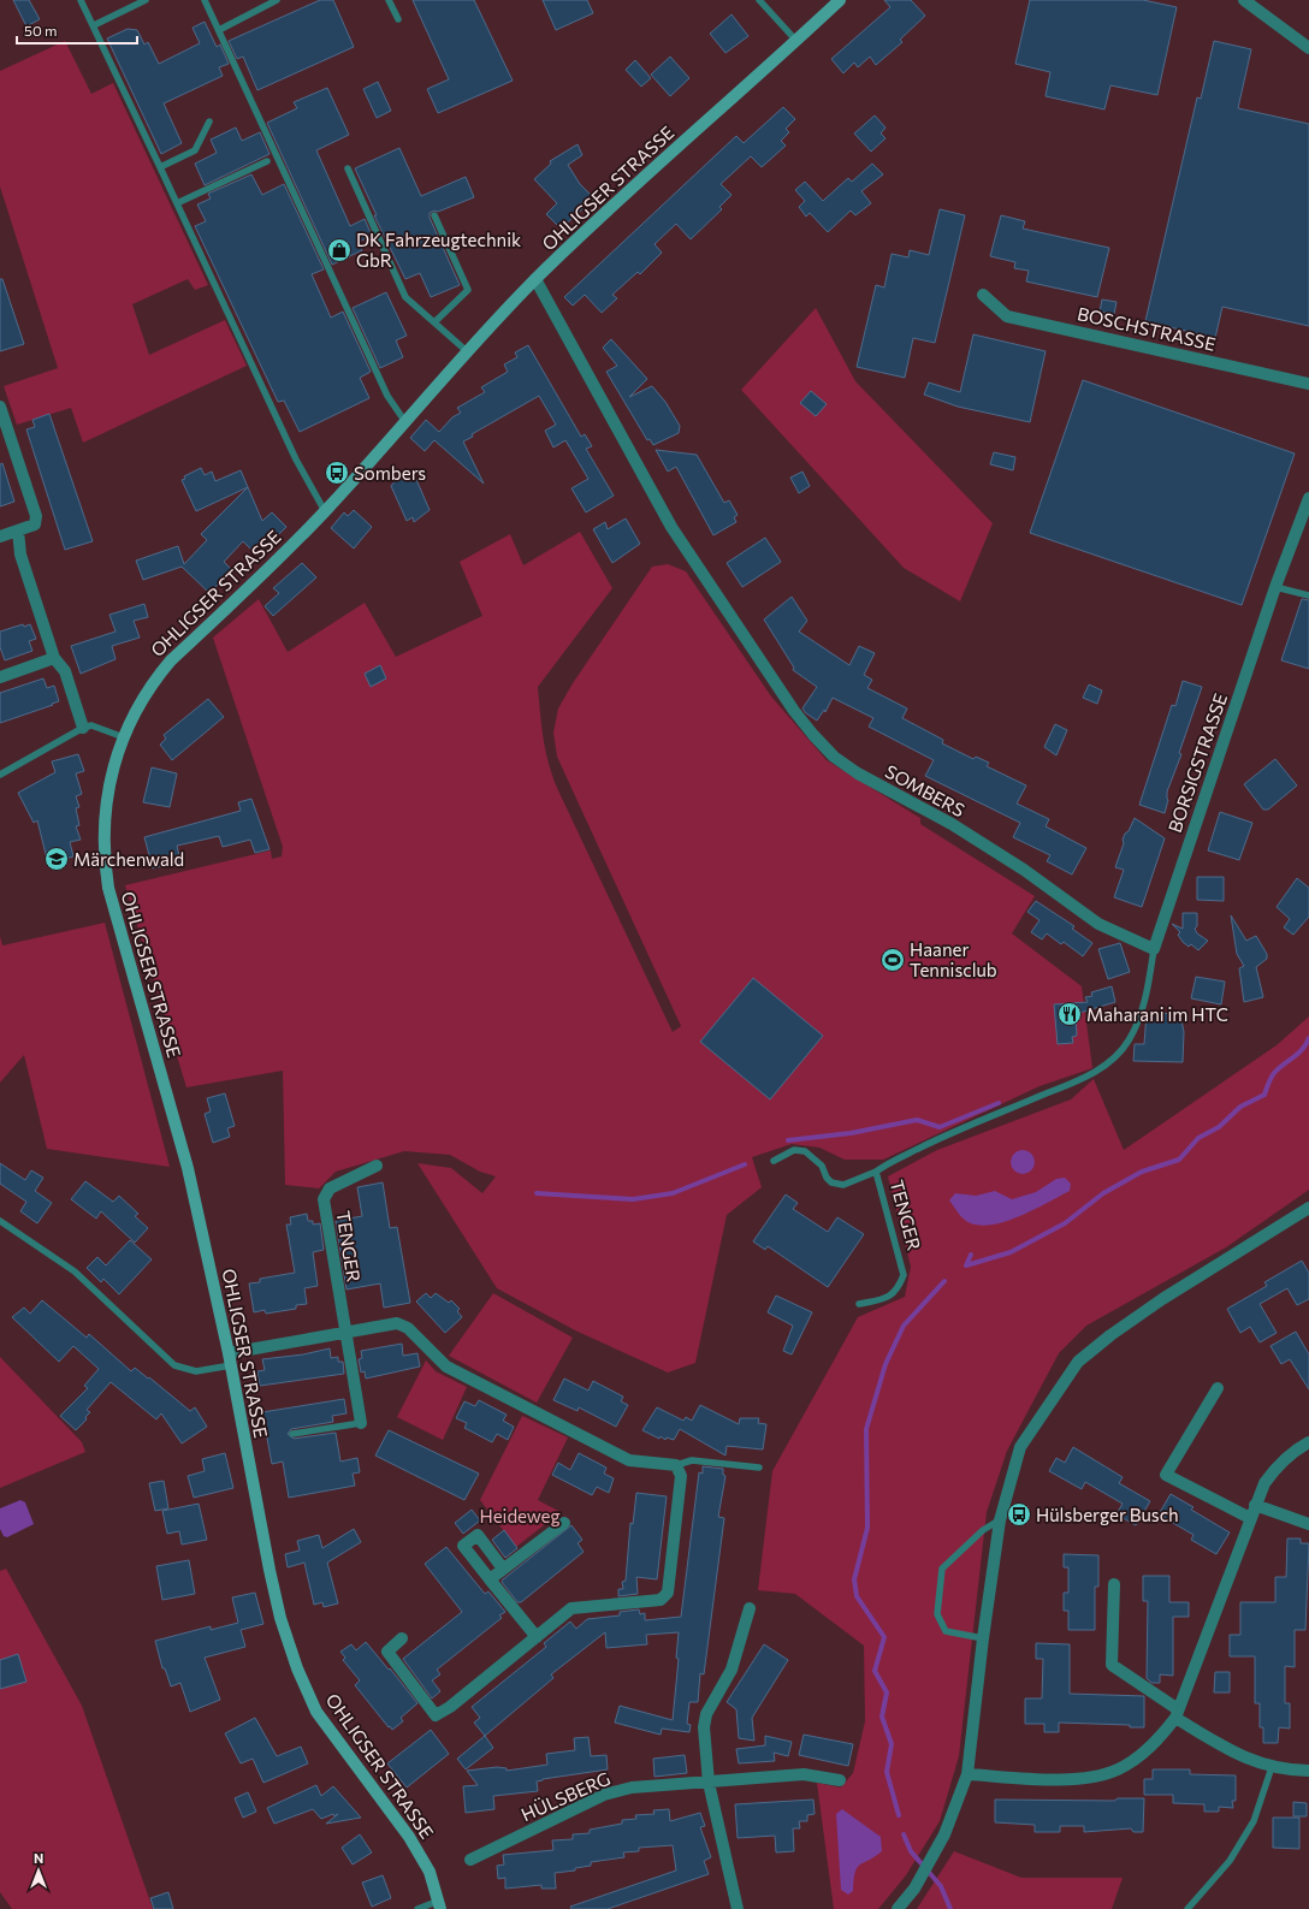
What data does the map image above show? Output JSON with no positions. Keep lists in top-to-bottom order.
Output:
{
  "streets": {
    "main road": ["OHLIGSER STRASSE"],
    "street": [
      "BOSCHSTRASSE",
      "BORSIGSTRASSE",
      "SOMBERS",
      "TENGER",
      "HÜLSBERG"
    ]
  },
  "crossings": [
    ["OHLIGSER STRASSE", "SOMBERS"],
    ["BORSIGSTRASSE", "SOMBERS"]
  ],
  "parks": ["Heideweg"],
  "places": {
    "shop": ["DK Fahrzeugtechnik GbR"],
    "bus stop": ["Sombers", "Hülsberger Busch"],
    "school or university": ["Märchenwald"],
    "sports": ["Haaner Tennisclub"],
    "restaurant": ["Maharani im HTC"]
  },
  "scale_bar": "50 m",
  "north": "top"
}
